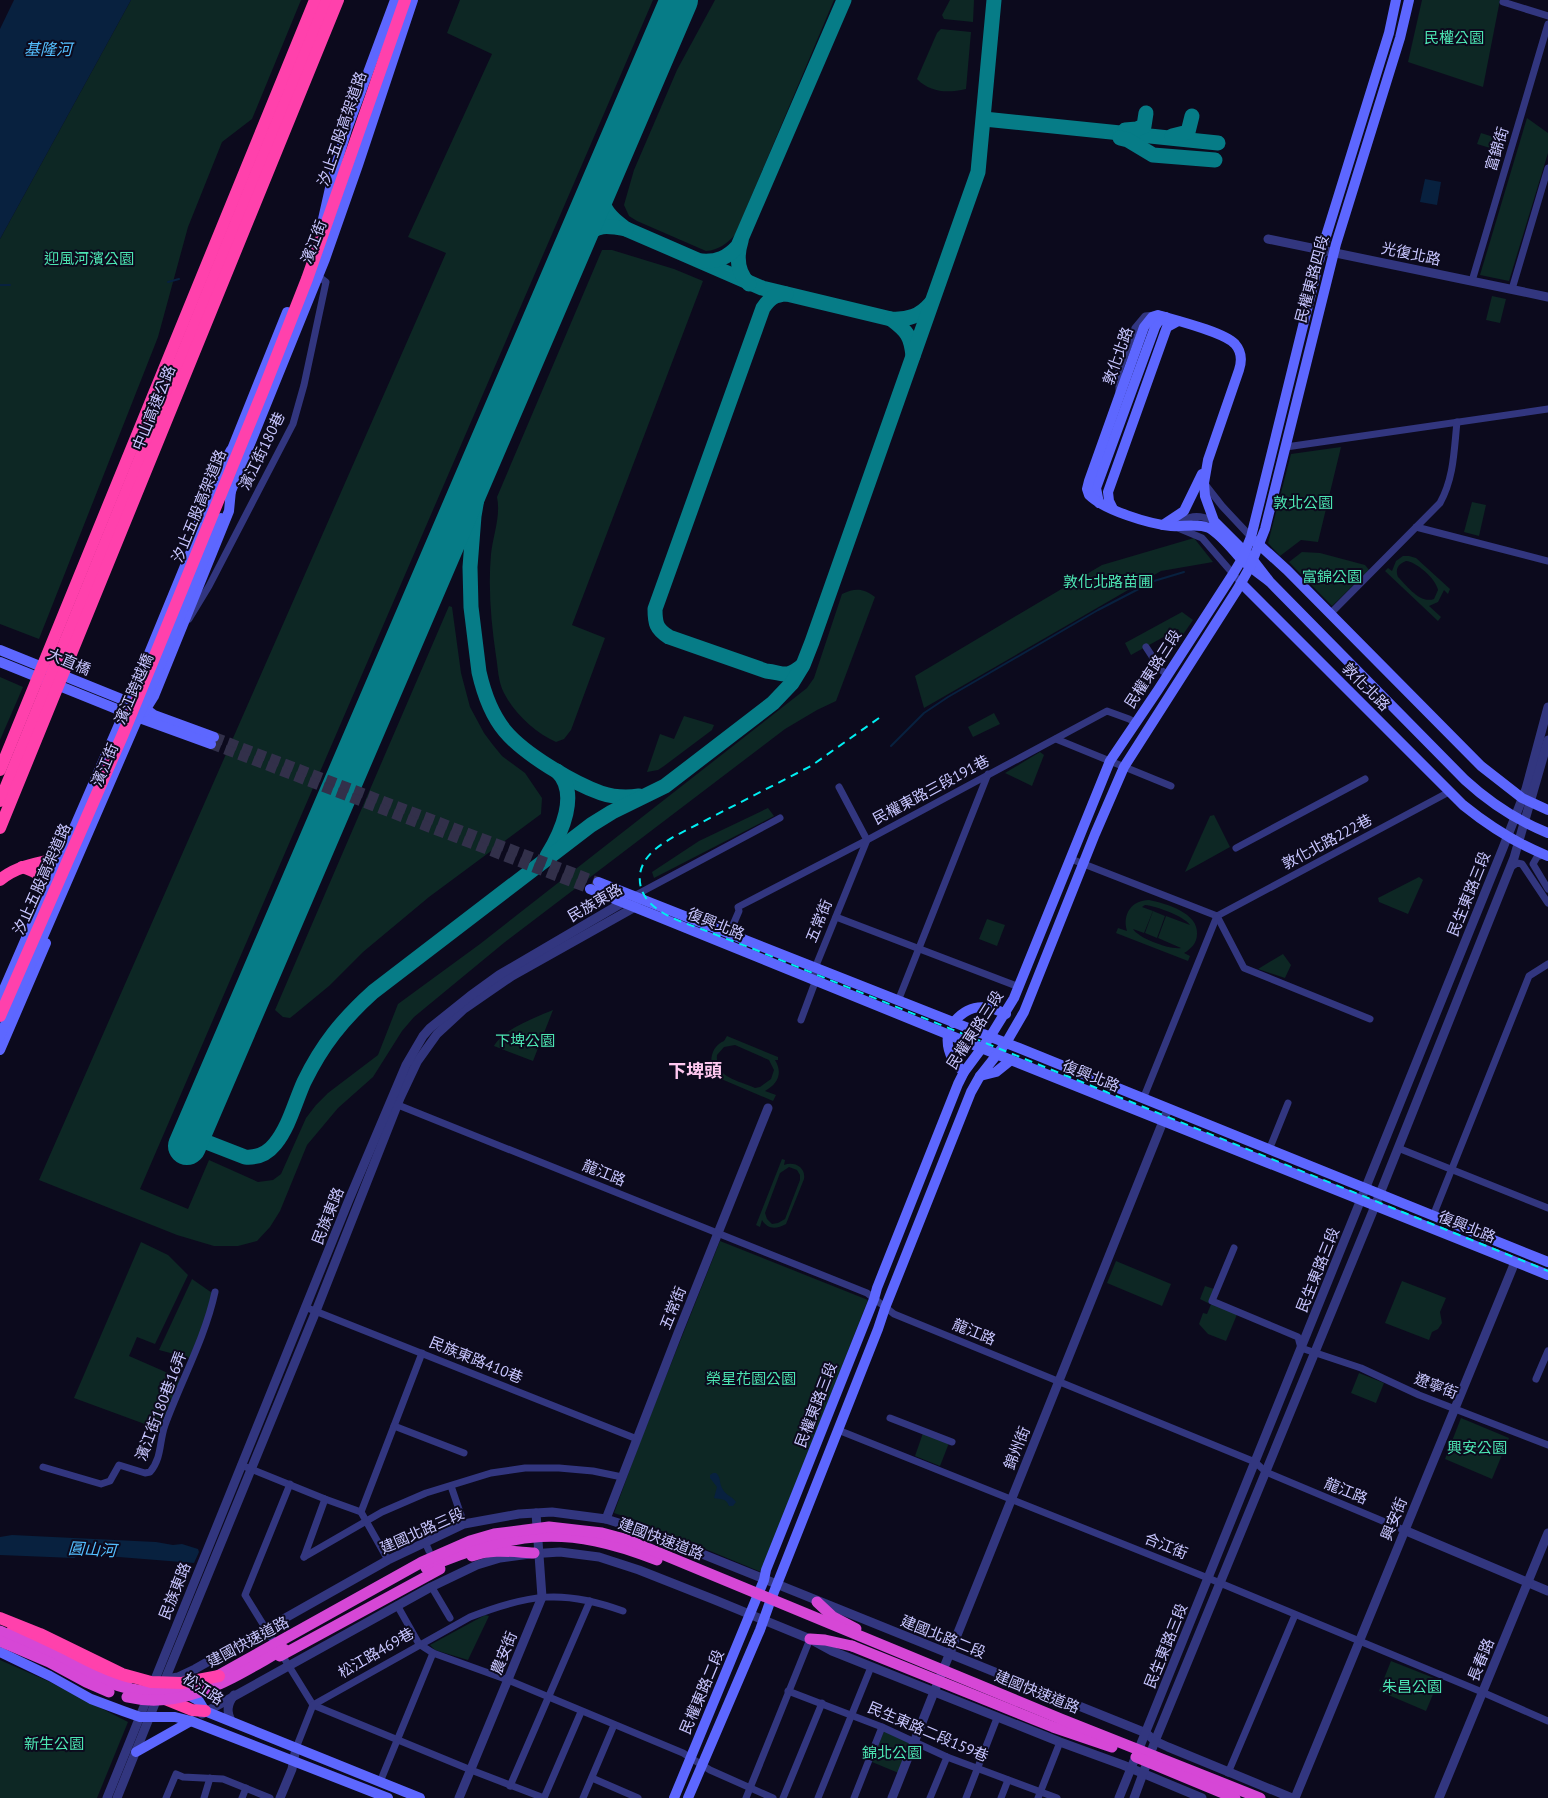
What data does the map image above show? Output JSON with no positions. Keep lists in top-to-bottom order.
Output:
{
  "streets": {
    "highway": ["汐止五股高架道路", "中山高速公路", "建國快速道路"],
    "main road": [
      "濱江街",
      "民權東路四段",
      "敦化北路",
      "大直橋",
      "民權東路三段",
      "濱江跨越橋",
      "復興北路",
      "松江路",
      "民權東路二段"
    ],
    "street": [
      "富錦街",
      "光復北路",
      "濱江街180巷",
      "民權東路三段191巷",
      "敦化北路222巷",
      "民生東路三段",
      "民族東路",
      "五常街",
      "龍江路",
      "民族東路410巷",
      "遼寧街",
      "濱江街180巷16弄",
      "錦州街",
      "興安街",
      "建國北路三段",
      "合江街",
      "建國北路二段",
      "松江路469巷",
      "農安街",
      "長春路",
      "民生東路二段159巷"
    ]
  },
  "crossings": [
    ["富錦街", "光復北路"],
    ["濱江街", "濱江街180巷"],
    ["濱江街", "大直橋"],
    ["濱江街", "濱江跨越橋"],
    ["光復北路", "民權東路四段"],
    ["民權東路四段", "敦化北路"],
    ["民權東路四段", "民權東路三段"],
    ["敦化北路", "民權東路三段"],
    ["敦化北路", "敦化北路222巷"],
    ["敦化北路", "民生東路三段"],
    ["民權東路三段", "民權東路三段191巷"],
    ["民權東路三段", "復興北路"],
    ["民權東路三段", "龍江路"],
    ["民權東路三段", "建國北路三段"],
    ["民權東路三段", "合江街"],
    ["民權東路三段", "建國北路二段"],
    ["民權東路三段", "民權東路二段"],
    ["民權東路三段191巷", "五常街"],
    ["民權東路三段191巷", "復興北路"],
    ["民生東路三段", "復興北路"],
    ["民生東路三段", "龍江路"],
    ["民生東路三段", "遼寧街"],
    ["民生東路三段", "合江街"],
    ["民生東路三段", "建國北路二段"],
    ["民族東路", "復興北路"],
    ["民族東路", "龍江路"],
    ["民族東路", "民族東路410巷"],
    ["民族東路", "建國北路三段"],
    ["民族東路", "松江路"],
    ["五常街", "復興北路"],
    ["五常街", "龍江路"],
    ["五常街", "民族東路410巷"],
    ["五常街", "建國北路三段"],
    ["復興北路", "錦州街"],
    ["復興北路", "興安街"],
    ["龍江路", "錦州街"],
    ["龍江路", "興安街"],
    ["龍江路", "長春路"],
    ["遼寧街", "興安街"],
    ["錦州街", "合江街"],
    ["錦州街", "建國北路二段"],
    ["錦州街", "民生東路二段159巷"],
    ["興安街", "合江街"],
    ["興安街", "建國北路二段"],
    ["建國北路三段", "建國北路二段"],
    ["建國北路三段", "農安街"],
    ["建國北路三段", "松江路"],
    ["合江街", "長春路"],
    ["松江路469巷", "農安街"]
  ],
  "districts": ["下埤頭"],
  "water": ["基隆河", "圓山河"],
  "parks": [
    "民權公園",
    "迎風河濱公園",
    "敦北公園",
    "富錦公園",
    "敦化北路苗圃",
    "下埤公園",
    "榮星花園公園",
    "興安公園",
    "朱昌公園",
    "新生公園",
    "錦北公園"
  ]
}
